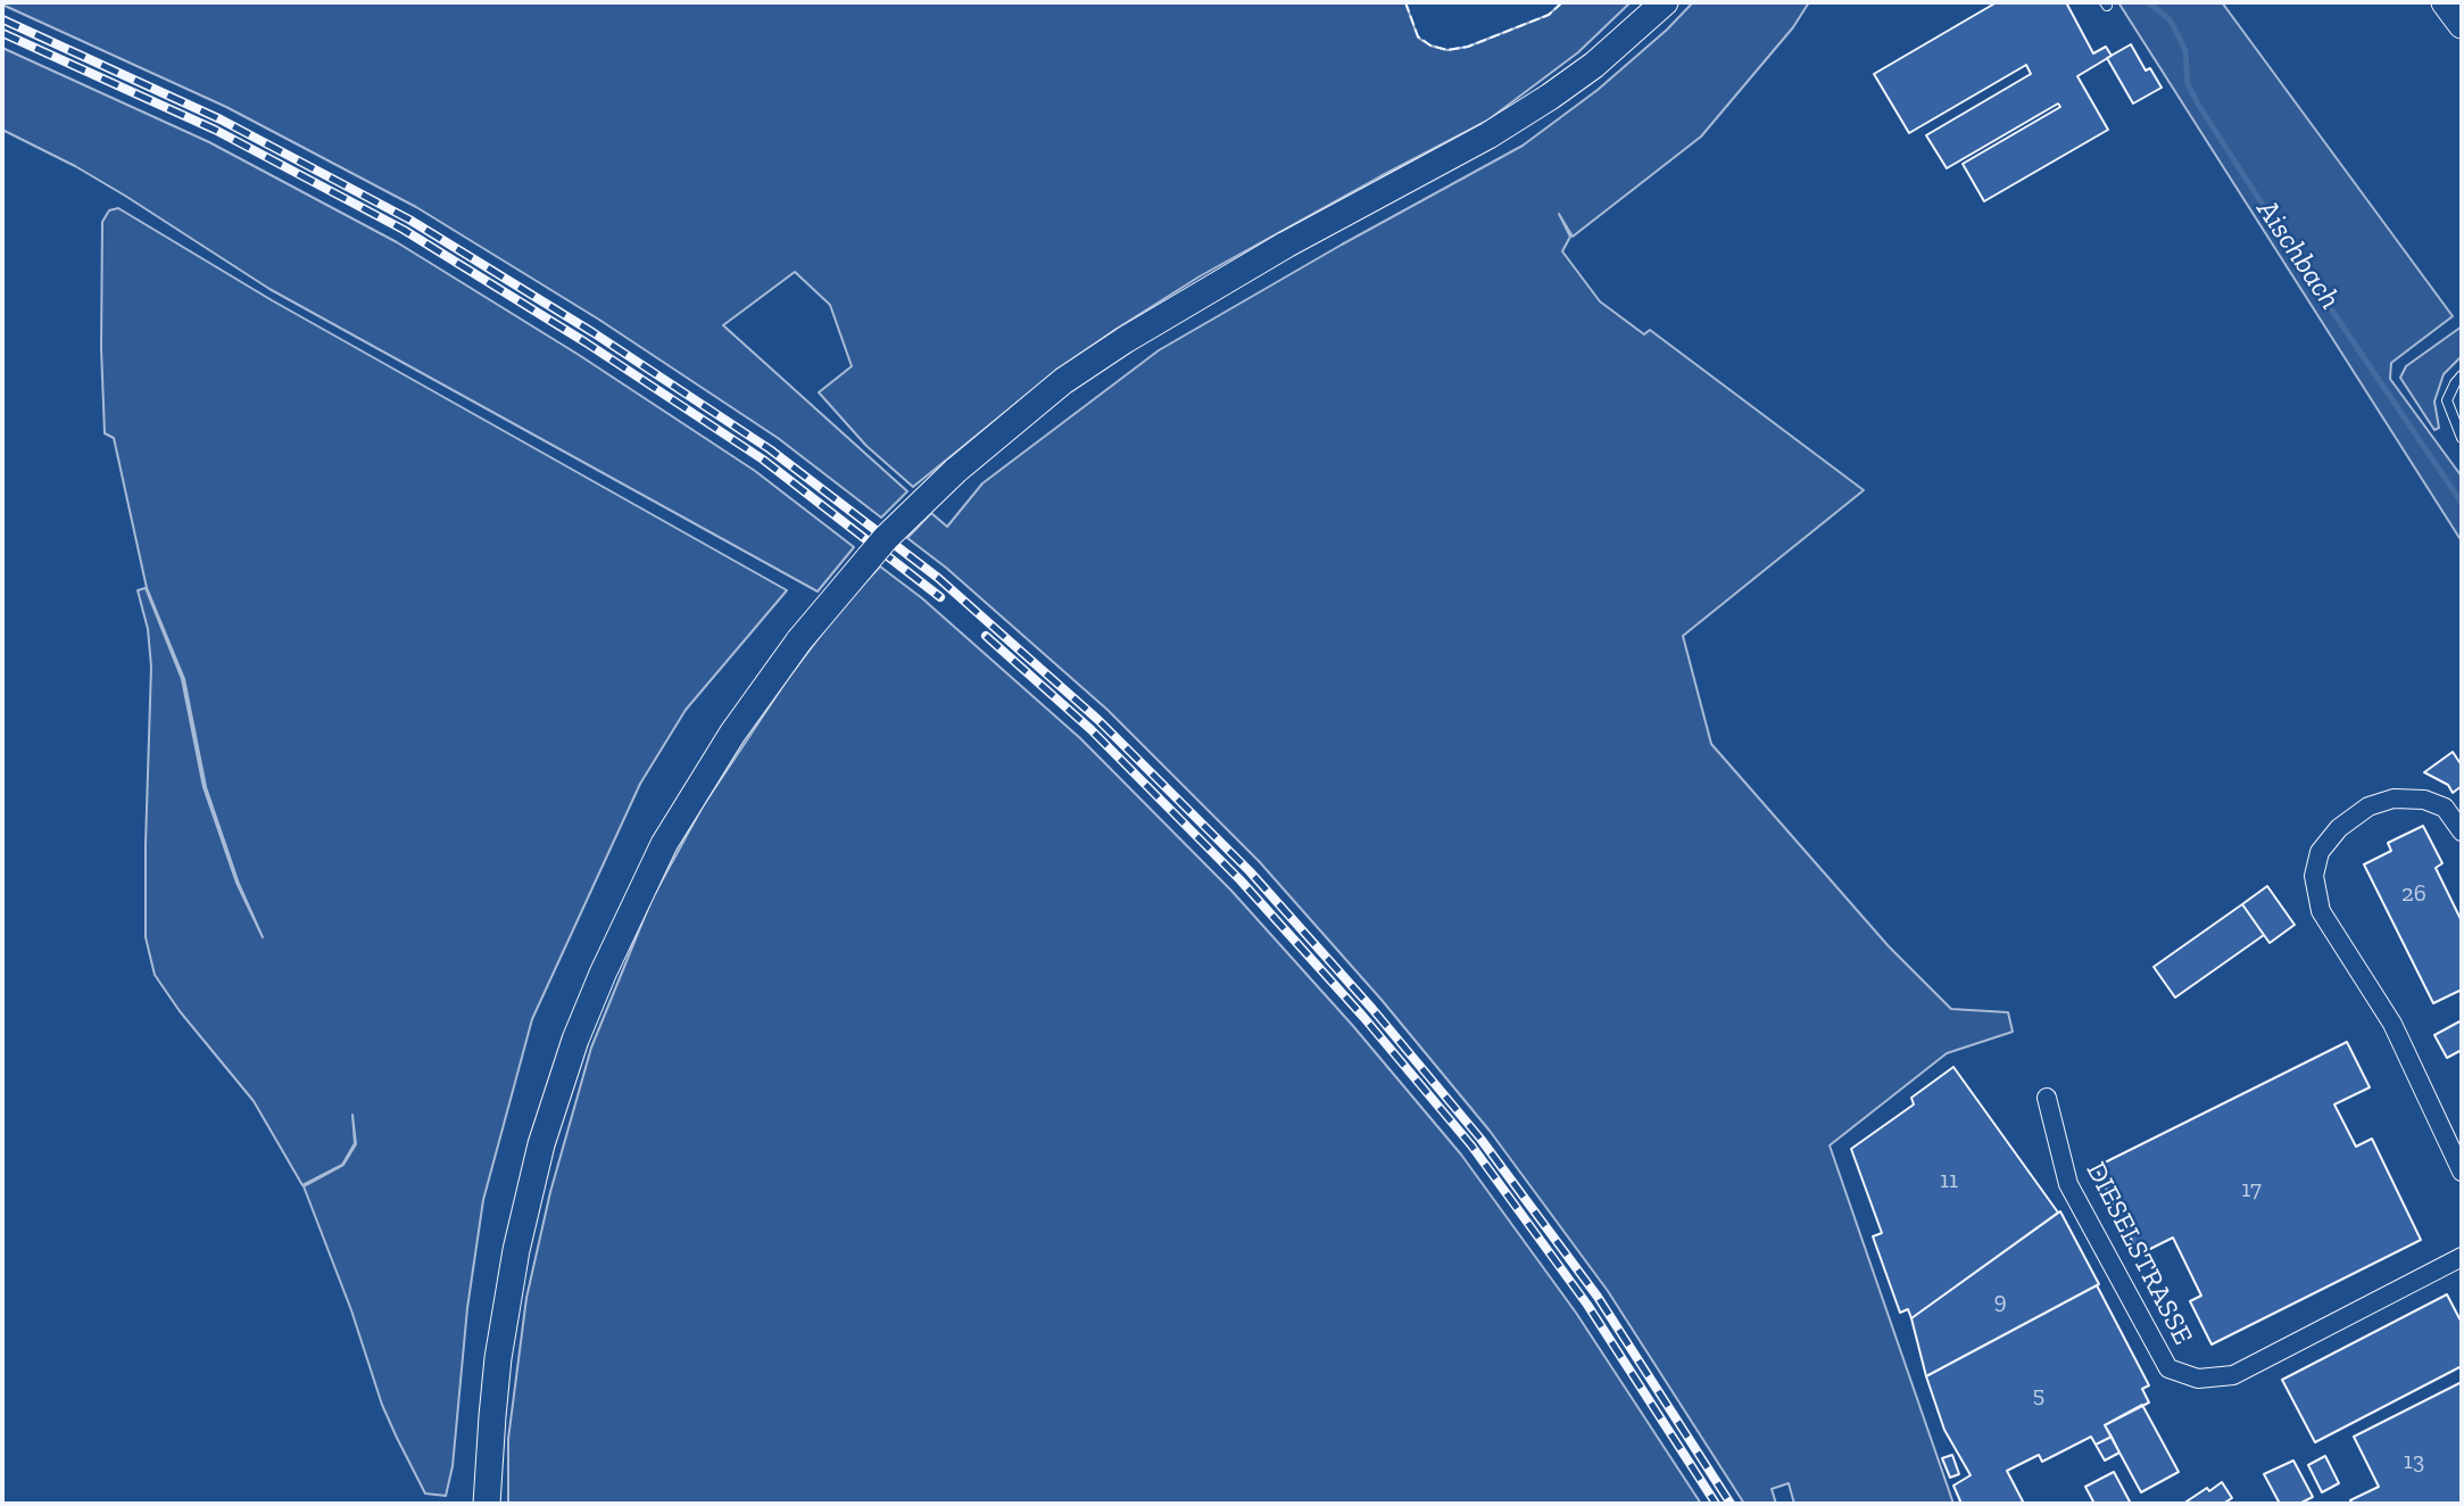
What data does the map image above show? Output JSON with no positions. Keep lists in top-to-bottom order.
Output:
{
  "streets": {
    "street": ["DIESELSTRASSE"]
  },
  "water": ["Aischbach"],
  "house_numbers": [
    "26",
    "11",
    "17",
    "9",
    "5",
    "13"
  ]
}
